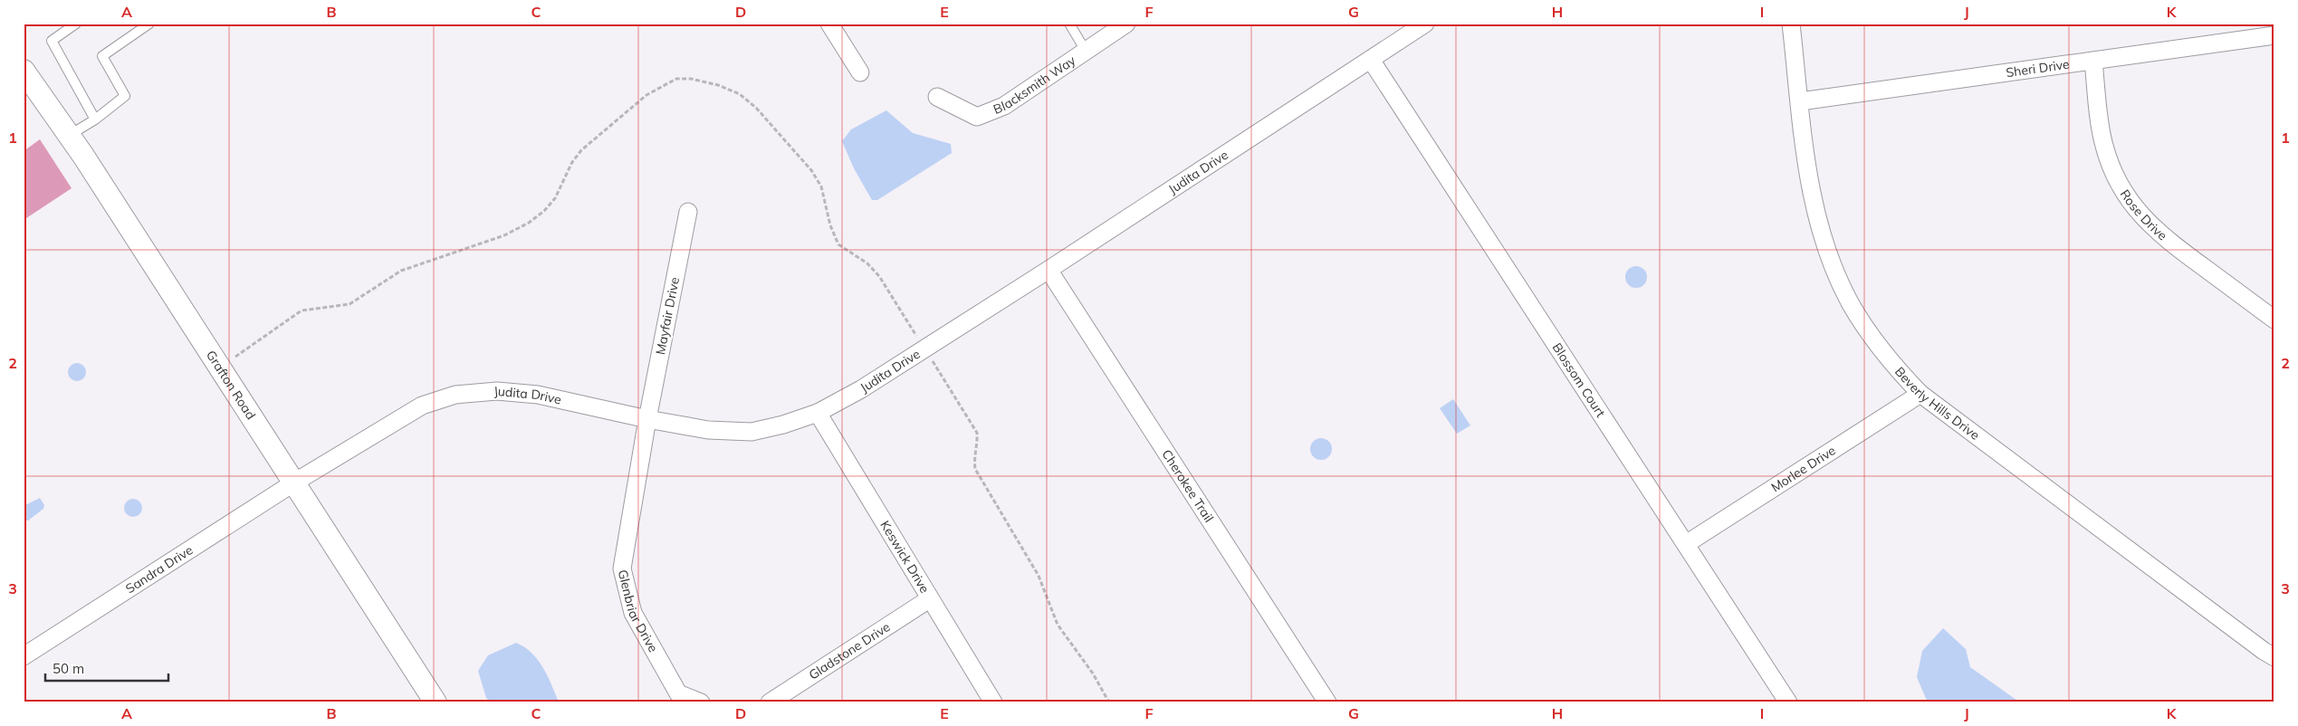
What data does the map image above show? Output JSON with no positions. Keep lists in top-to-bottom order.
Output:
{
  "streets": {
    "street": [
      "Sheri Drive",
      "Blacksmith Way",
      "Judita Drive",
      "Rose Drive",
      "Mayfair Drive",
      "Blossom Court",
      "Grafton Road",
      "Beverly Hills Drive",
      "Morlee Drive",
      "Cherokee Trail",
      "Keswick Drive",
      "Sandra Drive",
      "Glenbriar Drive",
      "Gladstone Drive"
    ]
  },
  "crossings": [
    ["Sheri Drive", "Rose Drive"],
    ["Sheri Drive", "Beverly Hills Drive"],
    ["Judita Drive", "Mayfair Drive"],
    ["Judita Drive", "Blossom Court"],
    ["Judita Drive", "Grafton Road"],
    ["Judita Drive", "Cherokee Trail"],
    ["Judita Drive", "Keswick Drive"],
    ["Judita Drive", "Sandra Drive"],
    ["Judita Drive", "Glenbriar Drive"],
    ["Mayfair Drive", "Glenbriar Drive"],
    ["Blossom Court", "Morlee Drive"],
    ["Grafton Road", "Sandra Drive"],
    ["Beverly Hills Drive", "Morlee Drive"],
    ["Keswick Drive", "Gladstone Drive"]
  ],
  "scale_bar": "50 m",
  "grid": {
    "columns": [
      "A",
      "B",
      "C",
      "D",
      "E",
      "F",
      "G",
      "H",
      "I",
      "J",
      "K"
    ],
    "rows": ["1", "2", "3"]
  }
}
